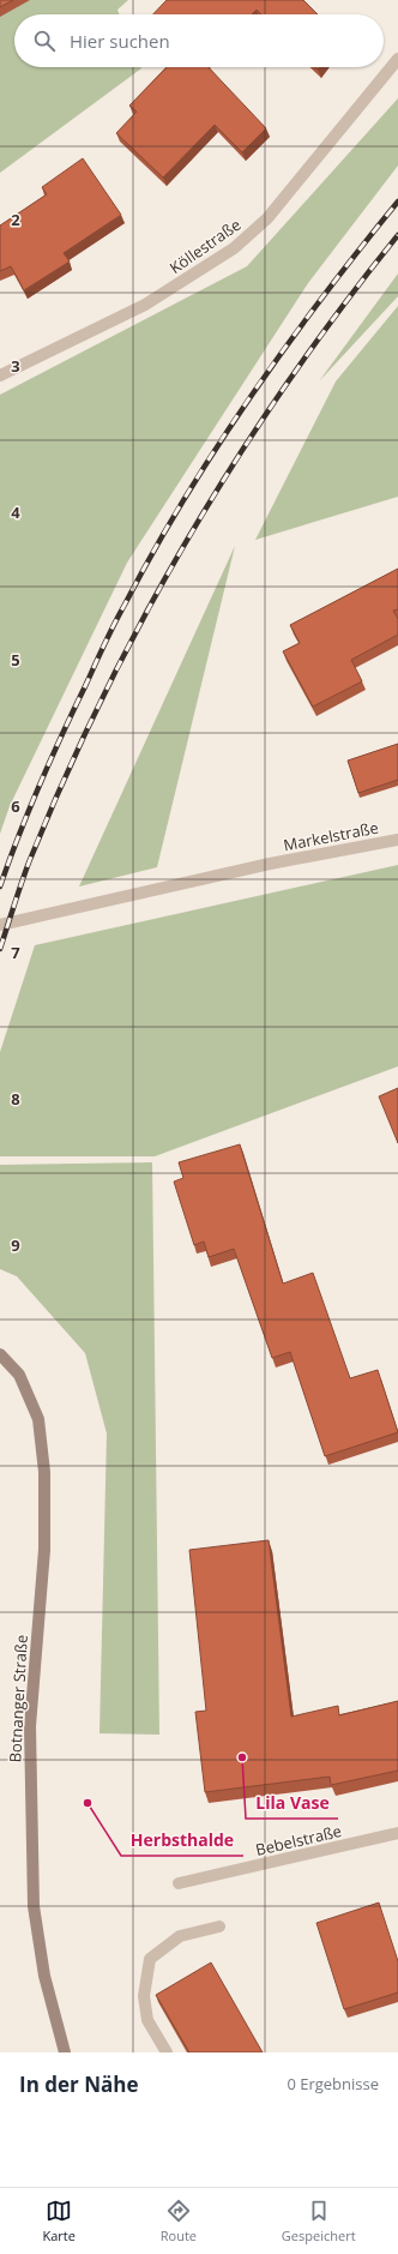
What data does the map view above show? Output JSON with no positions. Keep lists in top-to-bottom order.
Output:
{
  "streets": {
    "main road": ["Botnanger Straße"],
    "street": ["Köllestraße", "Markelstraße", "Bebelstraße"]
  },
  "places": ["Lila Vase", "Herbsthalde"],
  "page": {
    "search": "Hier suchen",
    "heading": ["In der Nähe", "0 Ergebnisse"],
    "nav": ["Karte", "Route", "Gespeichert"]
  },
  "grid": {
    "rows": [
      "2",
      "3",
      "4",
      "5",
      "6",
      "7",
      "8",
      "9"
    ]
  }
}
